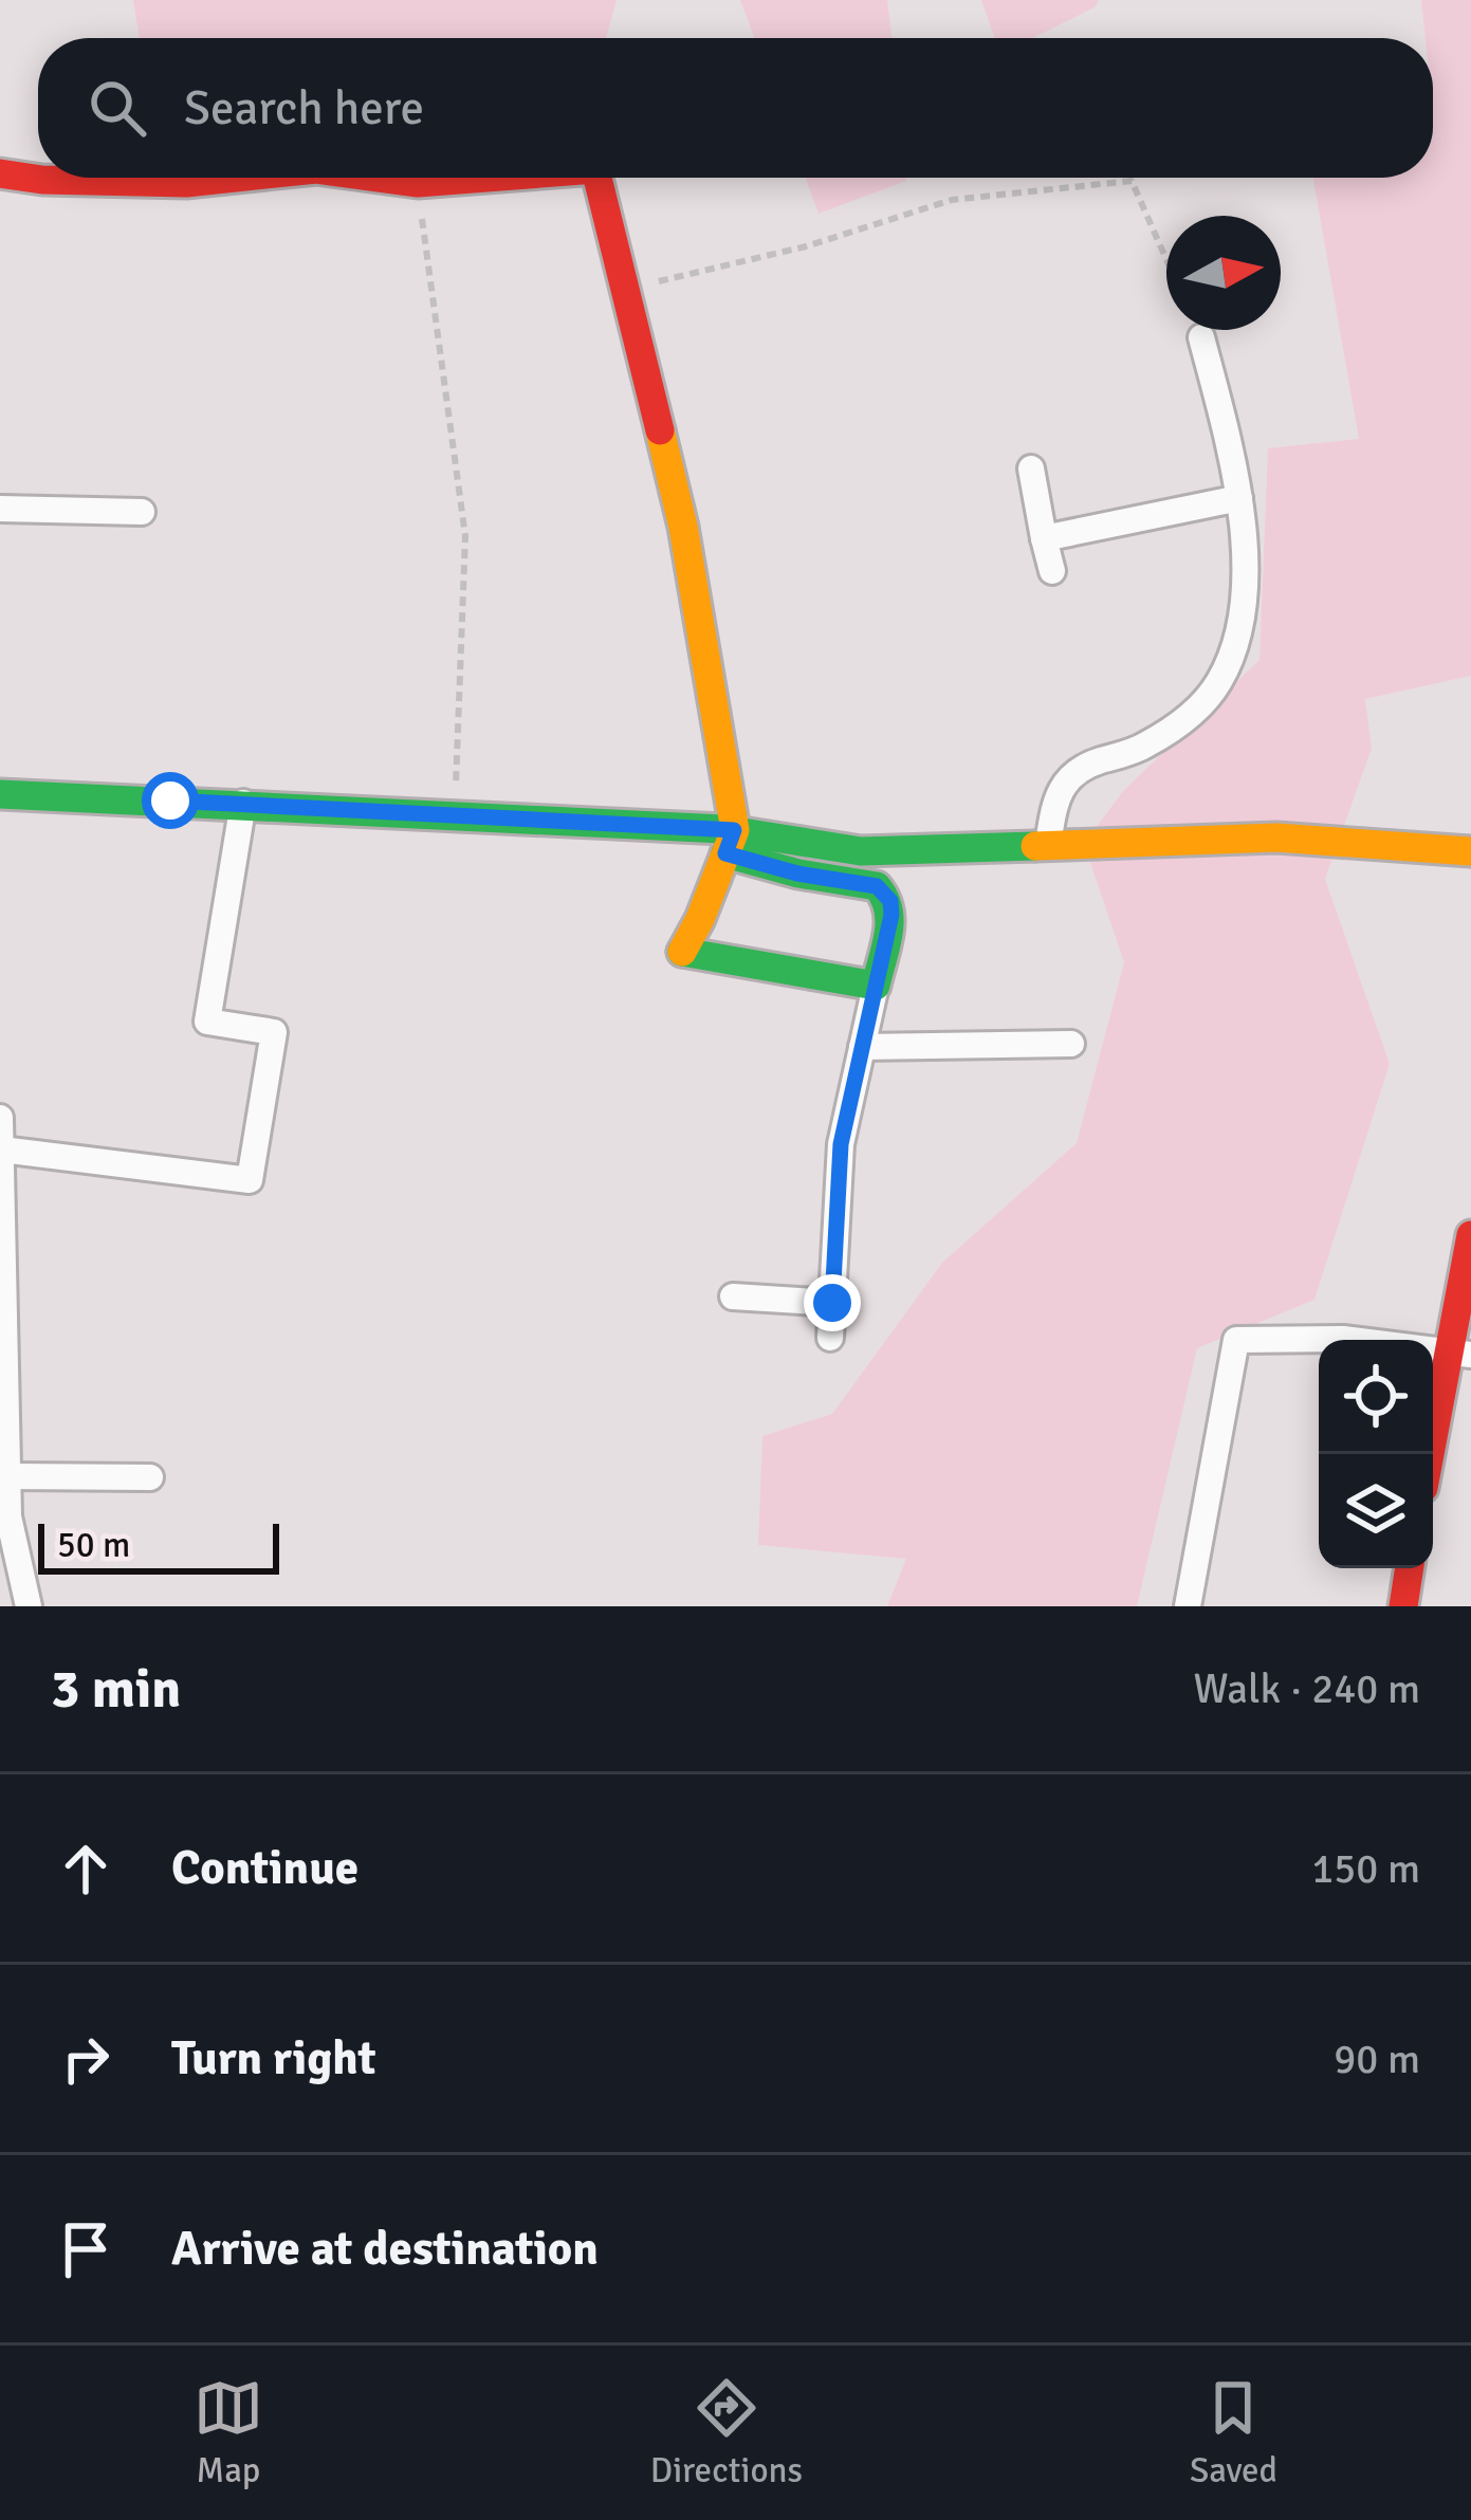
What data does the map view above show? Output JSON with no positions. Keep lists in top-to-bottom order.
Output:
{
  "scale_bar": "50 m",
  "north": "right",
  "page": {
    "search": "Search here",
    "scale": "50 m",
    "heading": ["3 min", "Walk · 240 m"],
    "list": [
      ["Continue", "150 m"],
      ["Turn right", "90 m"],
      "Arrive at destination"
    ],
    "nav": ["Map", "Directions", "Saved"]
  }
}
